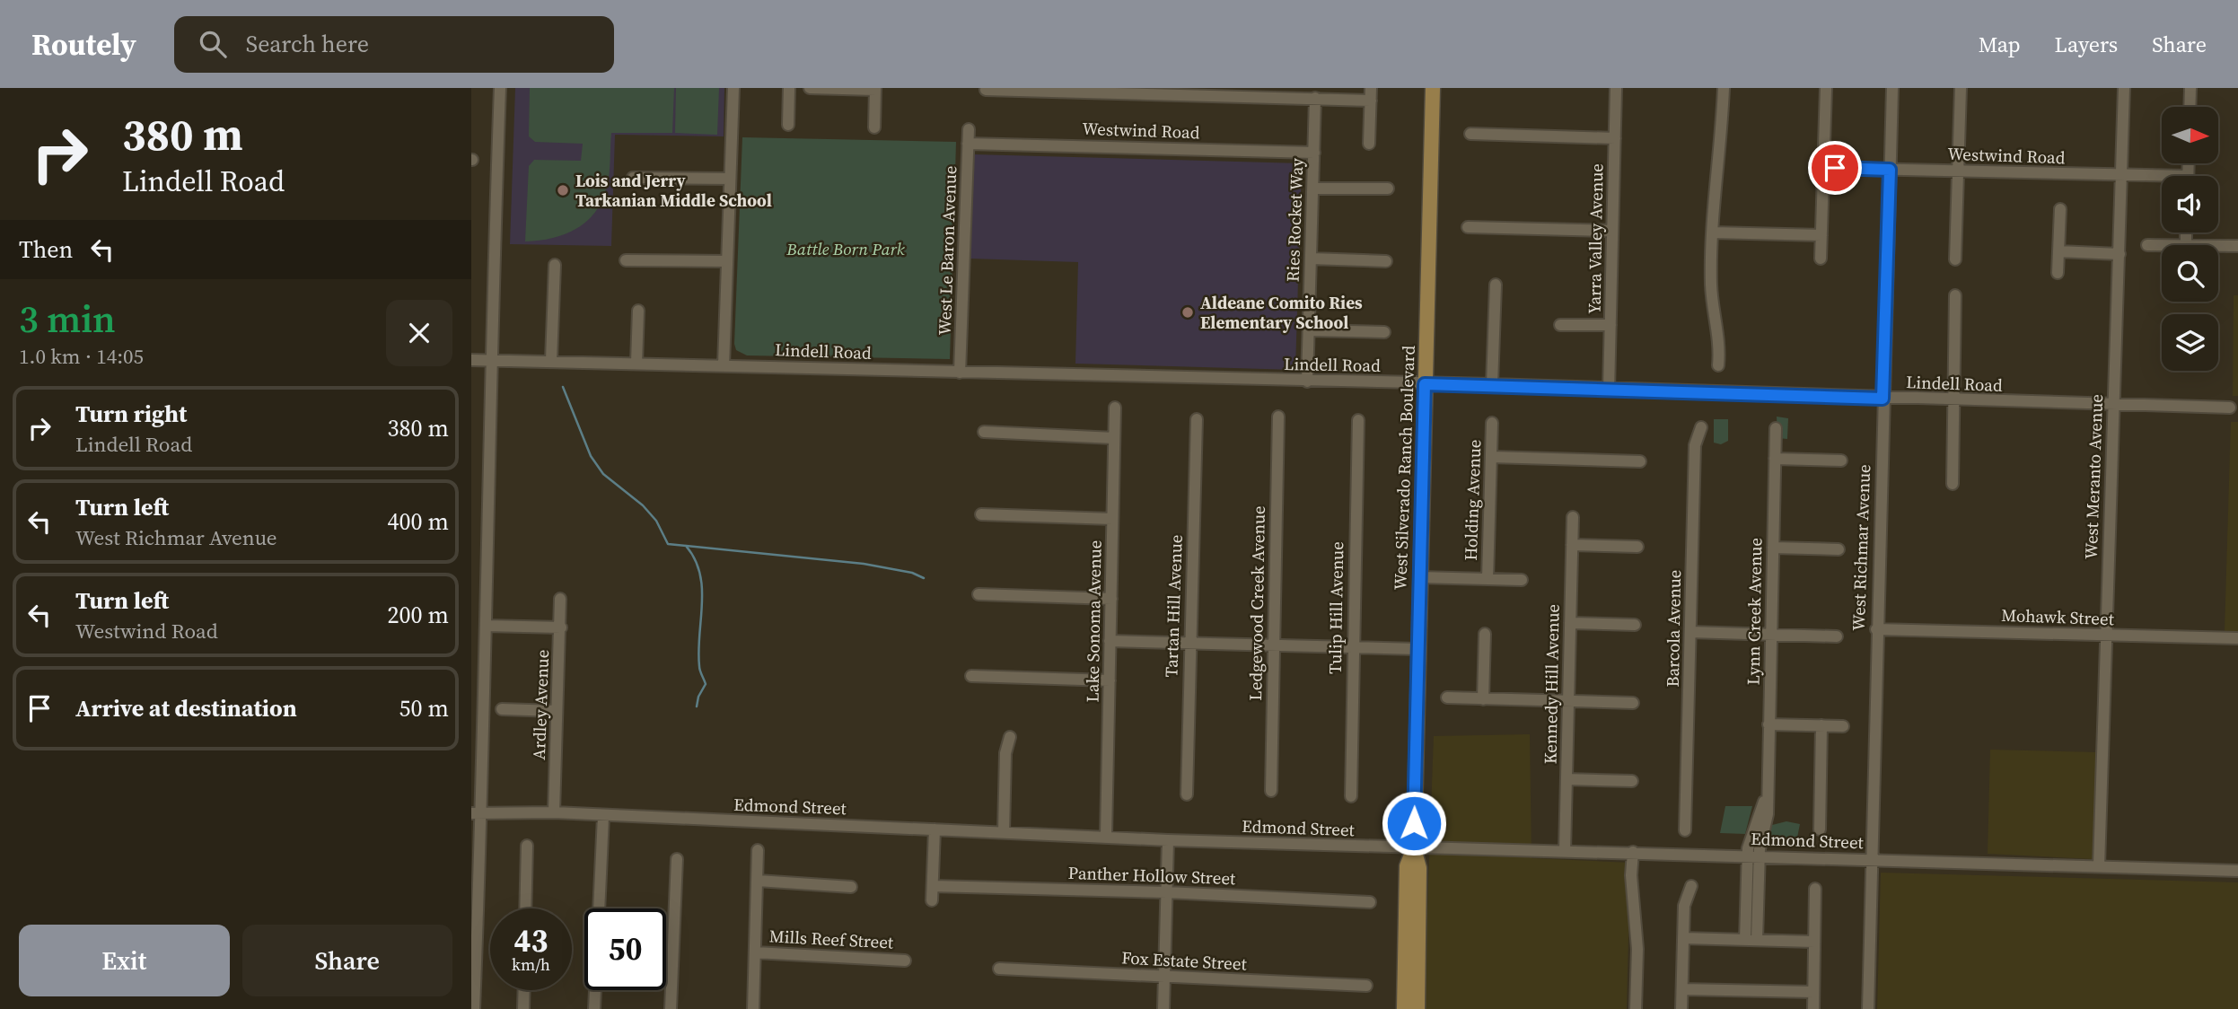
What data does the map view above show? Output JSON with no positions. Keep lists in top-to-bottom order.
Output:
{
  "streets": {
    "main road": ["West Silverado Ranch Boulevard"],
    "street": [
      "Westwind Road",
      "Ries Rocket Way",
      "Yarra Valley Avenue",
      "West Le Baron Avenue",
      "Lindell Road",
      "West Meranto Avenue",
      "Holding Avenue",
      "West Richmar Avenue",
      "Ledgewood Creek Avenue",
      "Tartan Hill Avenue",
      "Tulip Hill Avenue",
      "Lynn Creek Avenue",
      "Mohawk Street",
      "Lake Sonoma Avenue",
      "Barcola Avenue",
      "Kennedy Hill Avenue",
      "Ardley Avenue",
      "Edmond Street",
      "Panther Hollow Street",
      "Mills Reef Street",
      "Fox Estate Street"
    ]
  },
  "crossings": [
    ["Westwind Road", "Ries Rocket Way"],
    ["Westwind Road", "West Le Baron Avenue"],
    ["Westwind Road", "West Meranto Avenue"],
    ["Westwind Road", "West Richmar Avenue"],
    ["Ries Rocket Way", "Lindell Road"],
    ["Yarra Valley Avenue", "Lindell Road"],
    ["West Le Baron Avenue", "Lindell Road"],
    ["Lindell Road", "West Silverado Ranch Boulevard"],
    ["Lindell Road", "West Meranto Avenue"],
    ["Lindell Road", "West Richmar Avenue"],
    ["West Silverado Ranch Boulevard", "Edmond Street"],
    ["West Meranto Avenue", "Mohawk Street"],
    ["West Meranto Avenue", "Edmond Street"],
    ["West Richmar Avenue", "Mohawk Street"],
    ["West Richmar Avenue", "Edmond Street"],
    ["Lynn Creek Avenue", "Edmond Street"],
    ["Lake Sonoma Avenue", "Edmond Street"],
    ["Kennedy Hill Avenue", "Edmond Street"],
    ["Ardley Avenue", "Edmond Street"]
  ],
  "parks": ["Battle Born Park"],
  "places": ["Lois and Jerry Tarkanian Middle School", "Aldeane Comito Ries Elementary School"],
  "north": "right",
  "page": {
    "header": "Routely",
    "search": "Search here",
    "nav": ["Map", "Layers", "Share"],
    "turn": ["380 m", "Lindell Road"],
    "then": "Then",
    "heading": ["3 min", "1.0 km · 14:05"],
    "list": [
      {
        "name": "Turn right",
        "note": "Lindell Road",
        "value": "380 m"
      },
      {
        "name": "Turn left",
        "note": "West Richmar Avenue",
        "value": "400 m"
      },
      {
        "name": "Turn left",
        "note": "Westwind Road",
        "value": "200 m"
      },
      {
        "name": "Arrive at destination",
        "value": "50 m"
      }
    ],
    "speed": "43 km/h",
    "limit": "50",
    "buttons": ["Exit", "Share"]
  }
}
